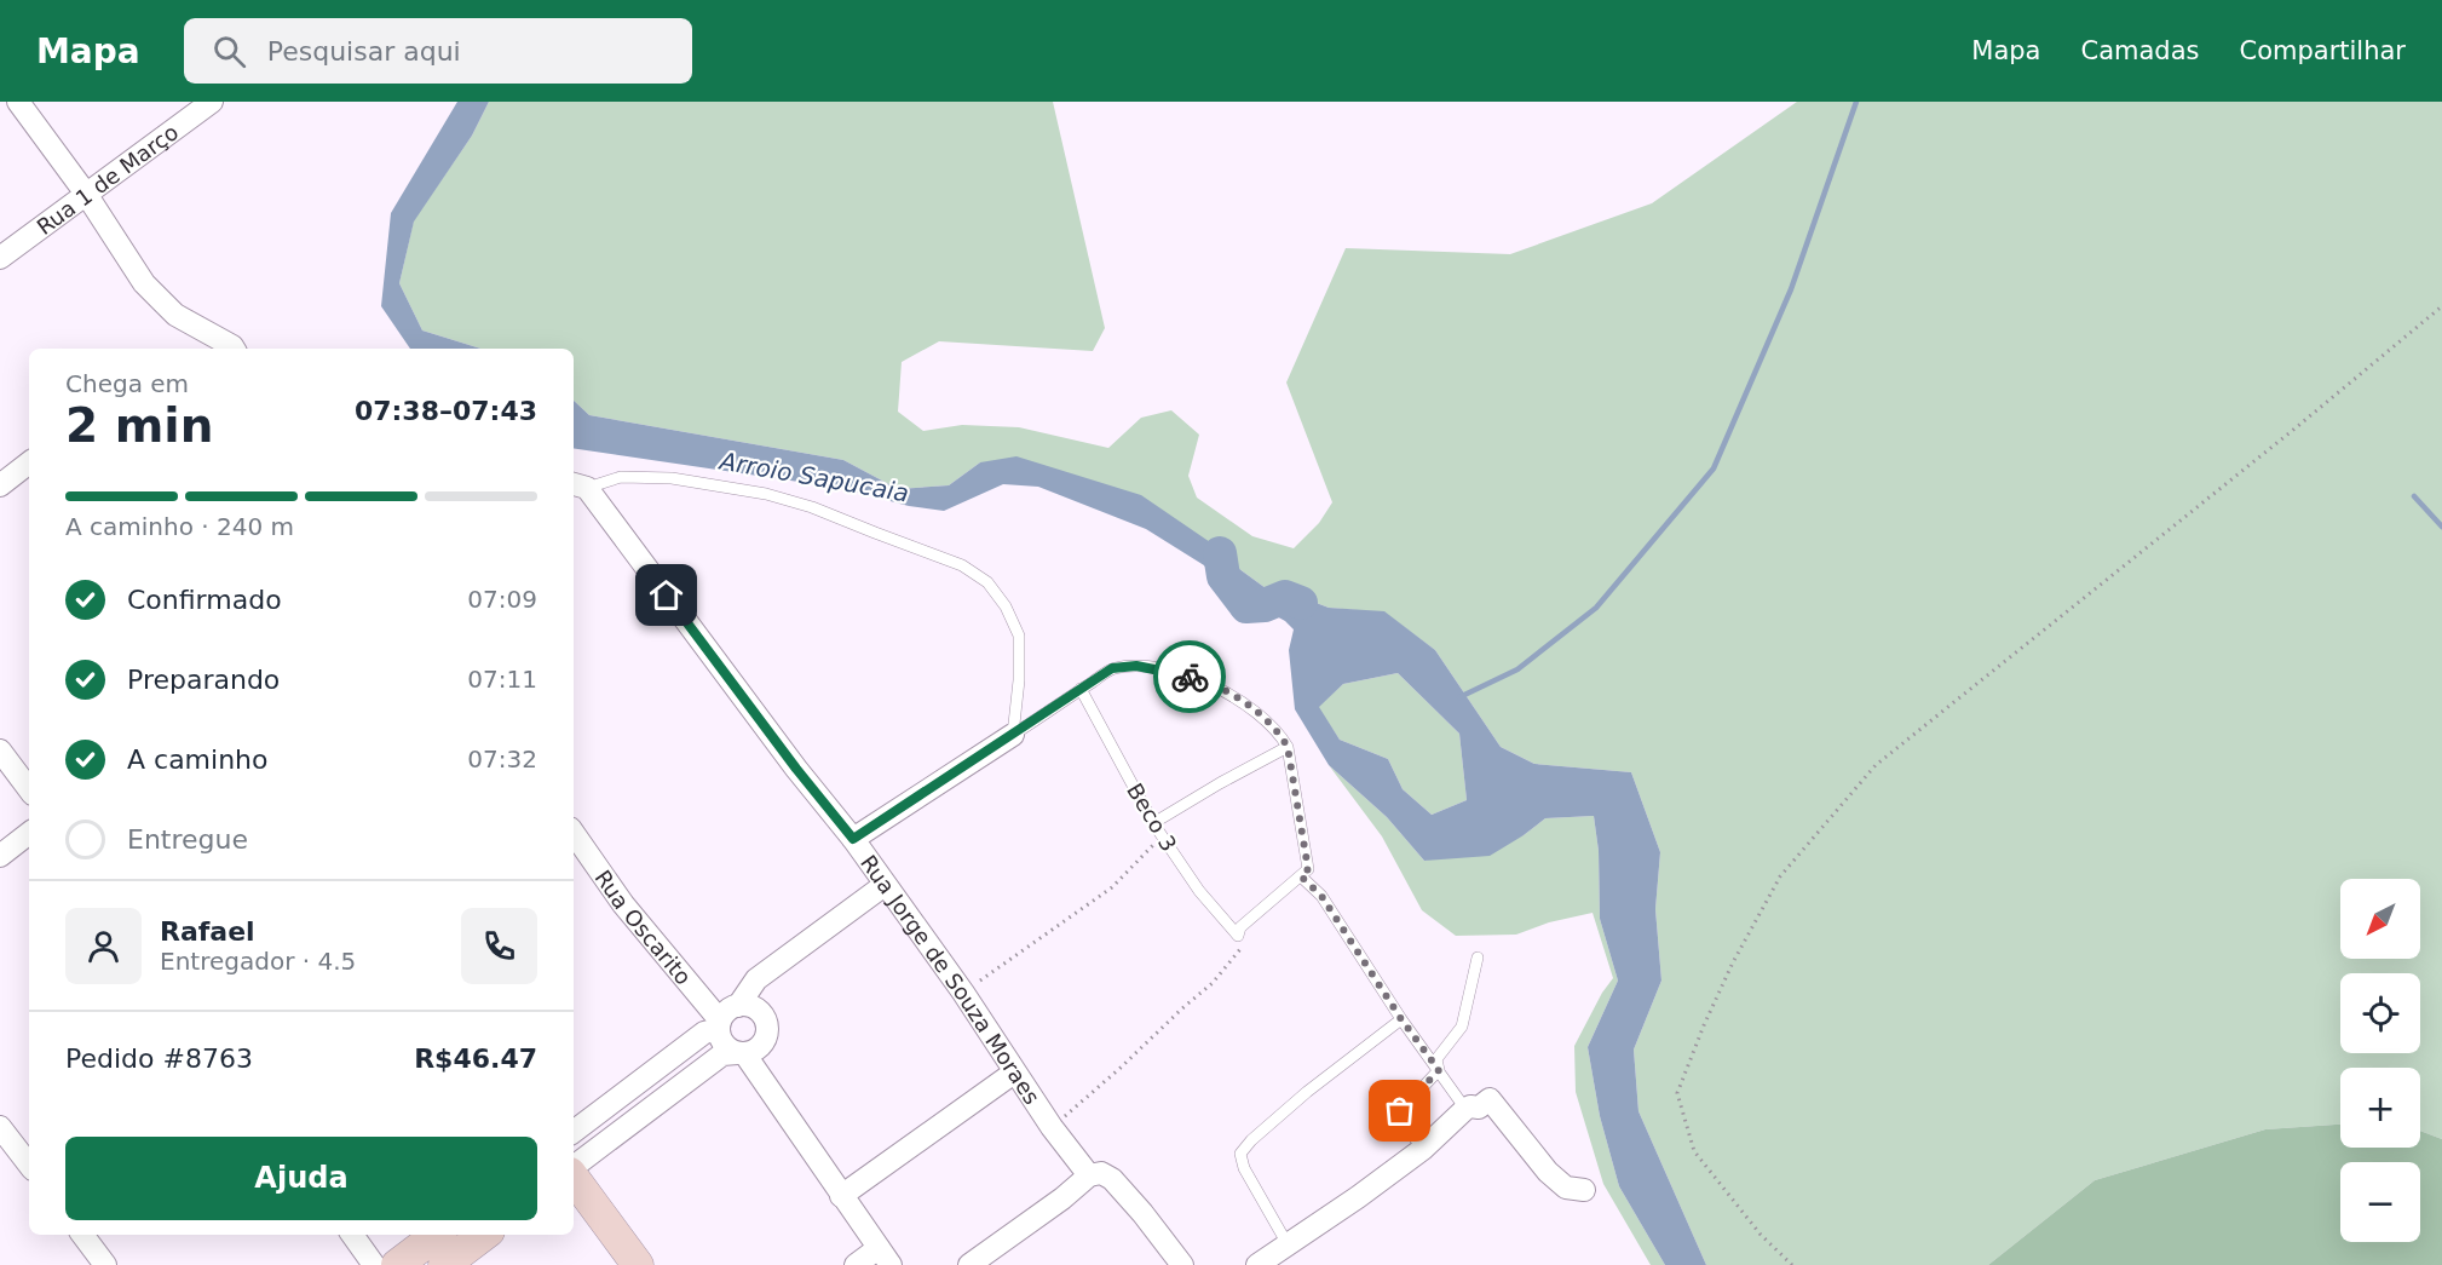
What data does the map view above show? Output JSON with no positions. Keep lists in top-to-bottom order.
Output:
{
  "streets": {
    "street": ["Rua 1 de Março", "Rua Oscarito", "Rua Jorge de Souza Moraes"],
    "lane": ["Beco 3"]
  },
  "water": ["Arroio Sapucaia"],
  "north": "bottom left",
  "page": {
    "header": "Mapa",
    "search": "Pesquisar aqui",
    "nav": ["Mapa", "Camadas", "Compartilhar"],
    "heading": ["2 min", "Chega em", "07:38–07:43"],
    "panel": [
      "Rafael",
      "Entregador · 4.5",
      "Pedido #8763",
      "R$46.47"
    ],
    "bar": "A caminho · 240 m",
    "list": [
      ["Confirmado", "07:09"],
      ["Preparando", "07:11"],
      ["A caminho", "07:32"],
      "Entregue"
    ],
    "map_buttons": ["+", "−"],
    "buttons": "Ajuda"
  }
}
